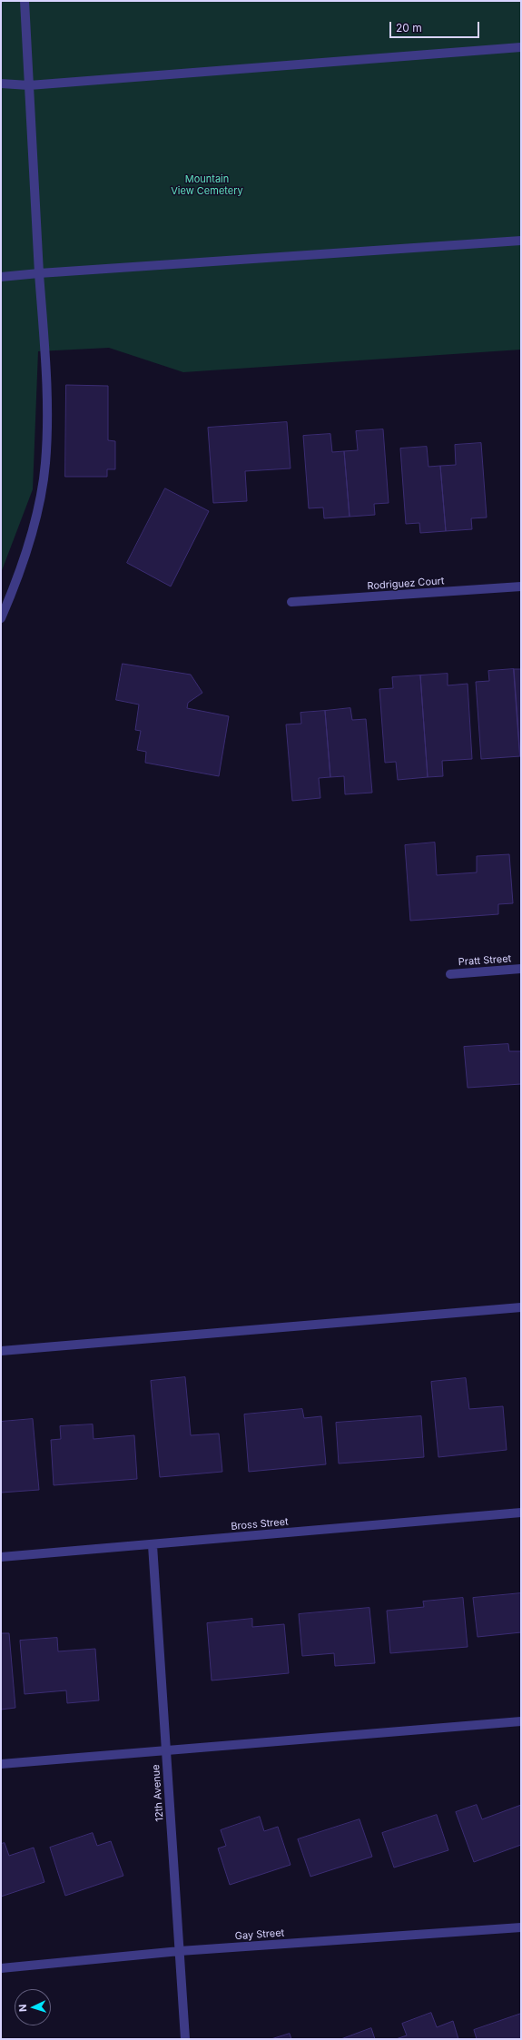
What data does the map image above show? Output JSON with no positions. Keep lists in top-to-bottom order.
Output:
{
  "streets": {
    "street": [
      "Rodriguez Court",
      "Pratt Street",
      "Bross Street",
      "12th Avenue",
      "Gay Street"
    ]
  },
  "crossings": [
    ["Bross Street", "12th Avenue"],
    ["12th Avenue", "Gay Street"]
  ],
  "parks": ["Mountain View Cemetery"],
  "scale_bar": "20 m",
  "north": "left"
}
